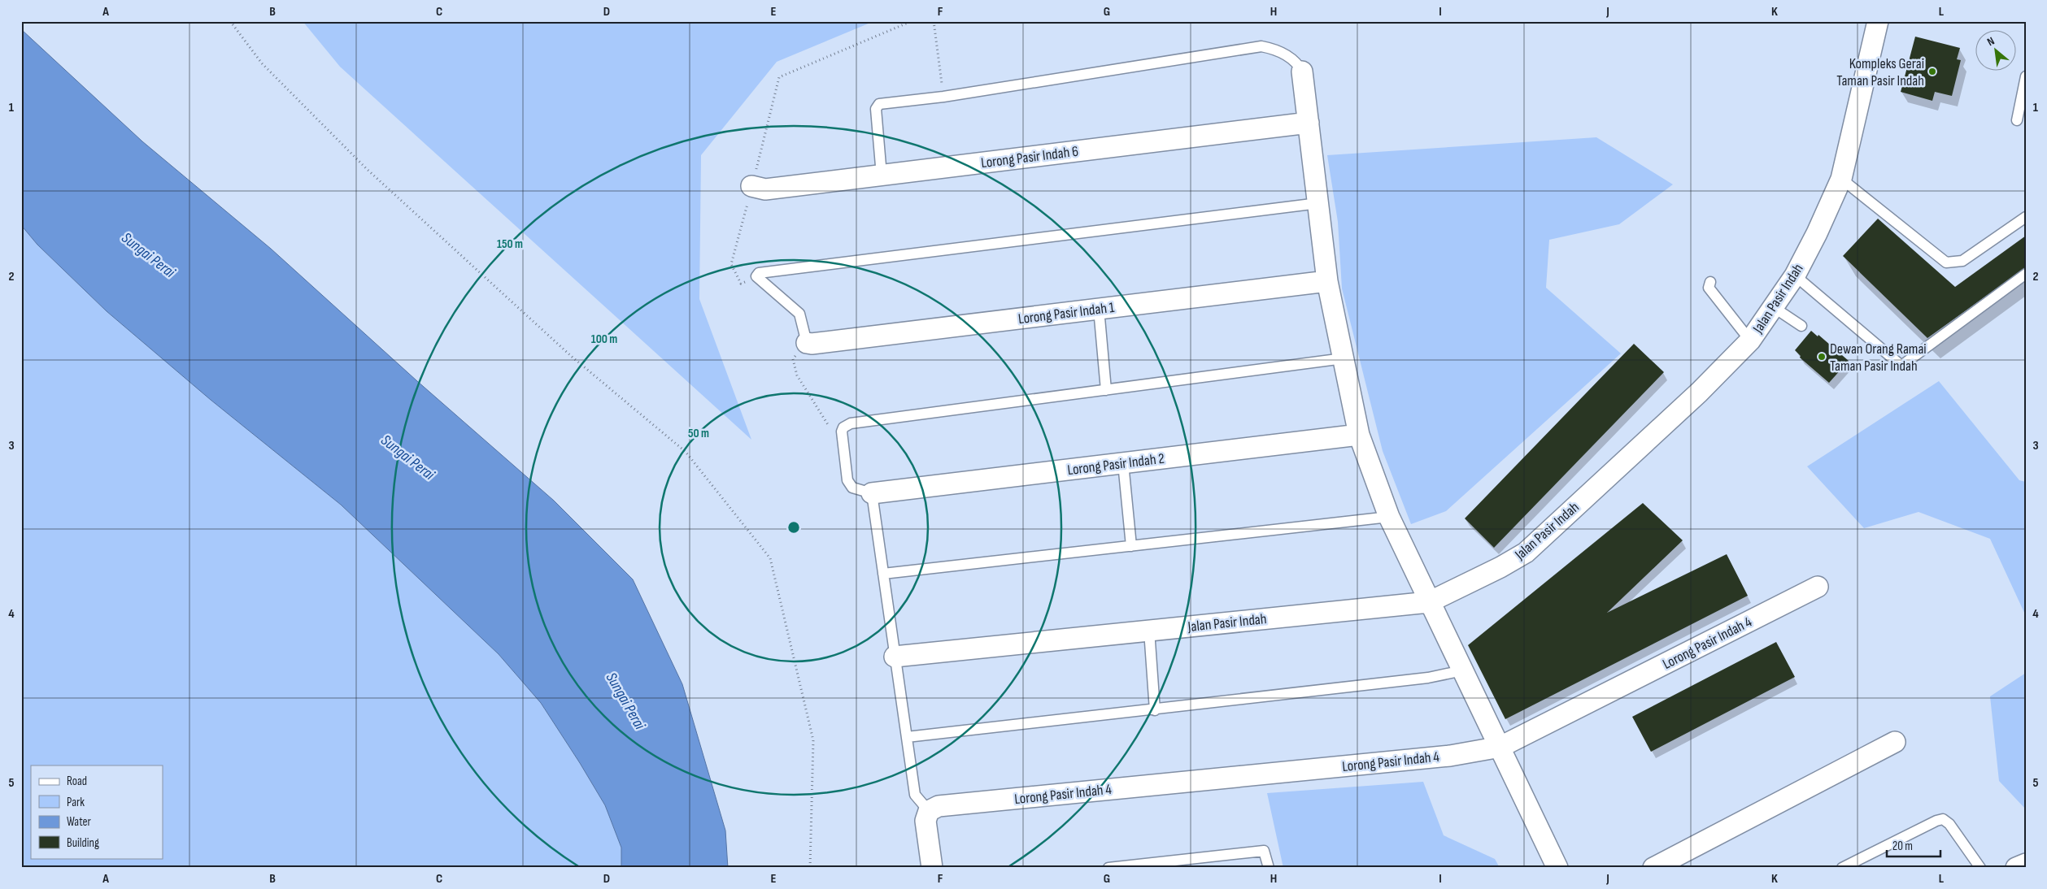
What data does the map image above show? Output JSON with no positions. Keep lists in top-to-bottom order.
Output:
{
  "streets": {
    "street": [
      "Lorong Pasir Indah 6",
      "Jalan Pasir Indah",
      "Lorong Pasir Indah 1",
      "Lorong Pasir Indah 2",
      "Lorong Pasir Indah 4"
    ]
  },
  "water": ["Sungai Perai"],
  "places": ["Kompleks Gerai Taman Pasir Indah", "Dewan Orang Ramai Taman Pasir Indah"],
  "legend": [
    "Road",
    "Park",
    "Water",
    "Building"
  ],
  "scale_bar": "20 m",
  "north": "top left",
  "grid": {
    "columns": [
      "A",
      "B",
      "C",
      "D",
      "E",
      "F",
      "G",
      "H",
      "I",
      "J",
      "K",
      "L"
    ],
    "rows": [
      "1",
      "2",
      "3",
      "4",
      "5"
    ]
  },
  "rings": ["150 m", "100 m", "50 m"]
}
